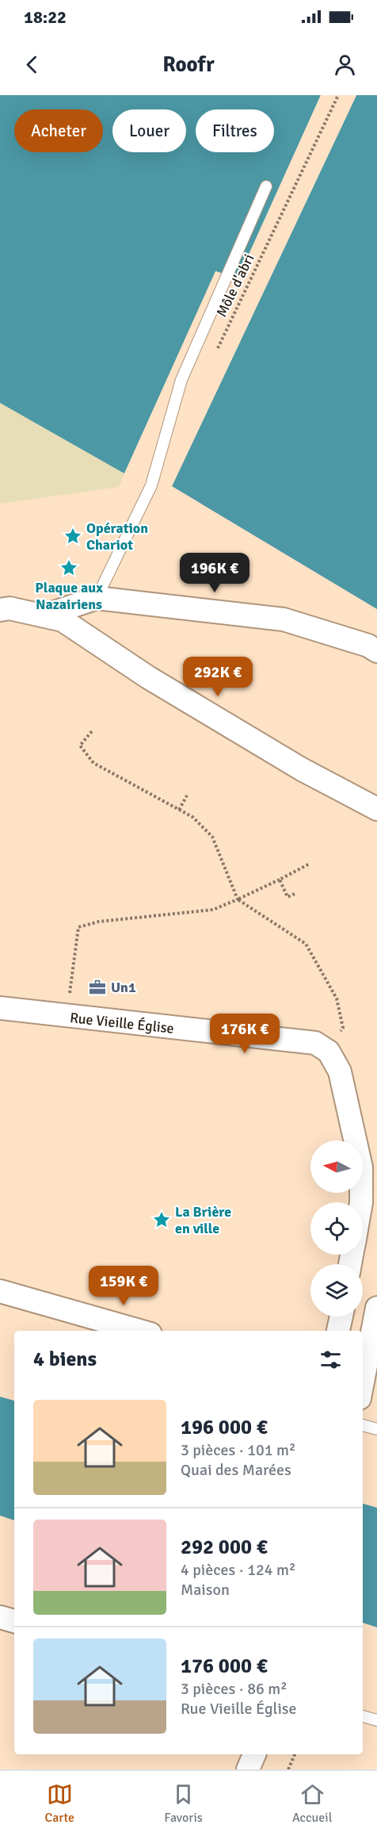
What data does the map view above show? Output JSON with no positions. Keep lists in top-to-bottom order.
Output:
{
  "streets": {
    "street": ["Rue Vieille Église"],
    "path": ["Môle d'abri"]
  },
  "places": {
    "place": ["Opération Chariot", "Plaque aux Nazairiens", "La Brière en ville"],
    "office": ["Un1"]
  },
  "north": "left",
  "page": {
    "status": "18:22",
    "header": "Roofr",
    "chip": ["Acheter", "Louer", "Filtres"],
    "price": [
      "196K €",
      "292K €",
      "176K €",
      "159K €"
    ],
    "heading": "4 biens",
    "list": [
      {
        "name": "196 000 €",
        "note": "3 pièces · 101 m² · Quai des Marées"
      },
      {
        "name": "292 000 €",
        "note": "4 pièces · 124 m² · Maison"
      },
      {
        "name": "176 000 €",
        "note": "3 pièces · 86 m² · Rue Vieille Église"
      }
    ],
    "tabs": ["Carte", "Favoris", "Accueil"]
  }
}
